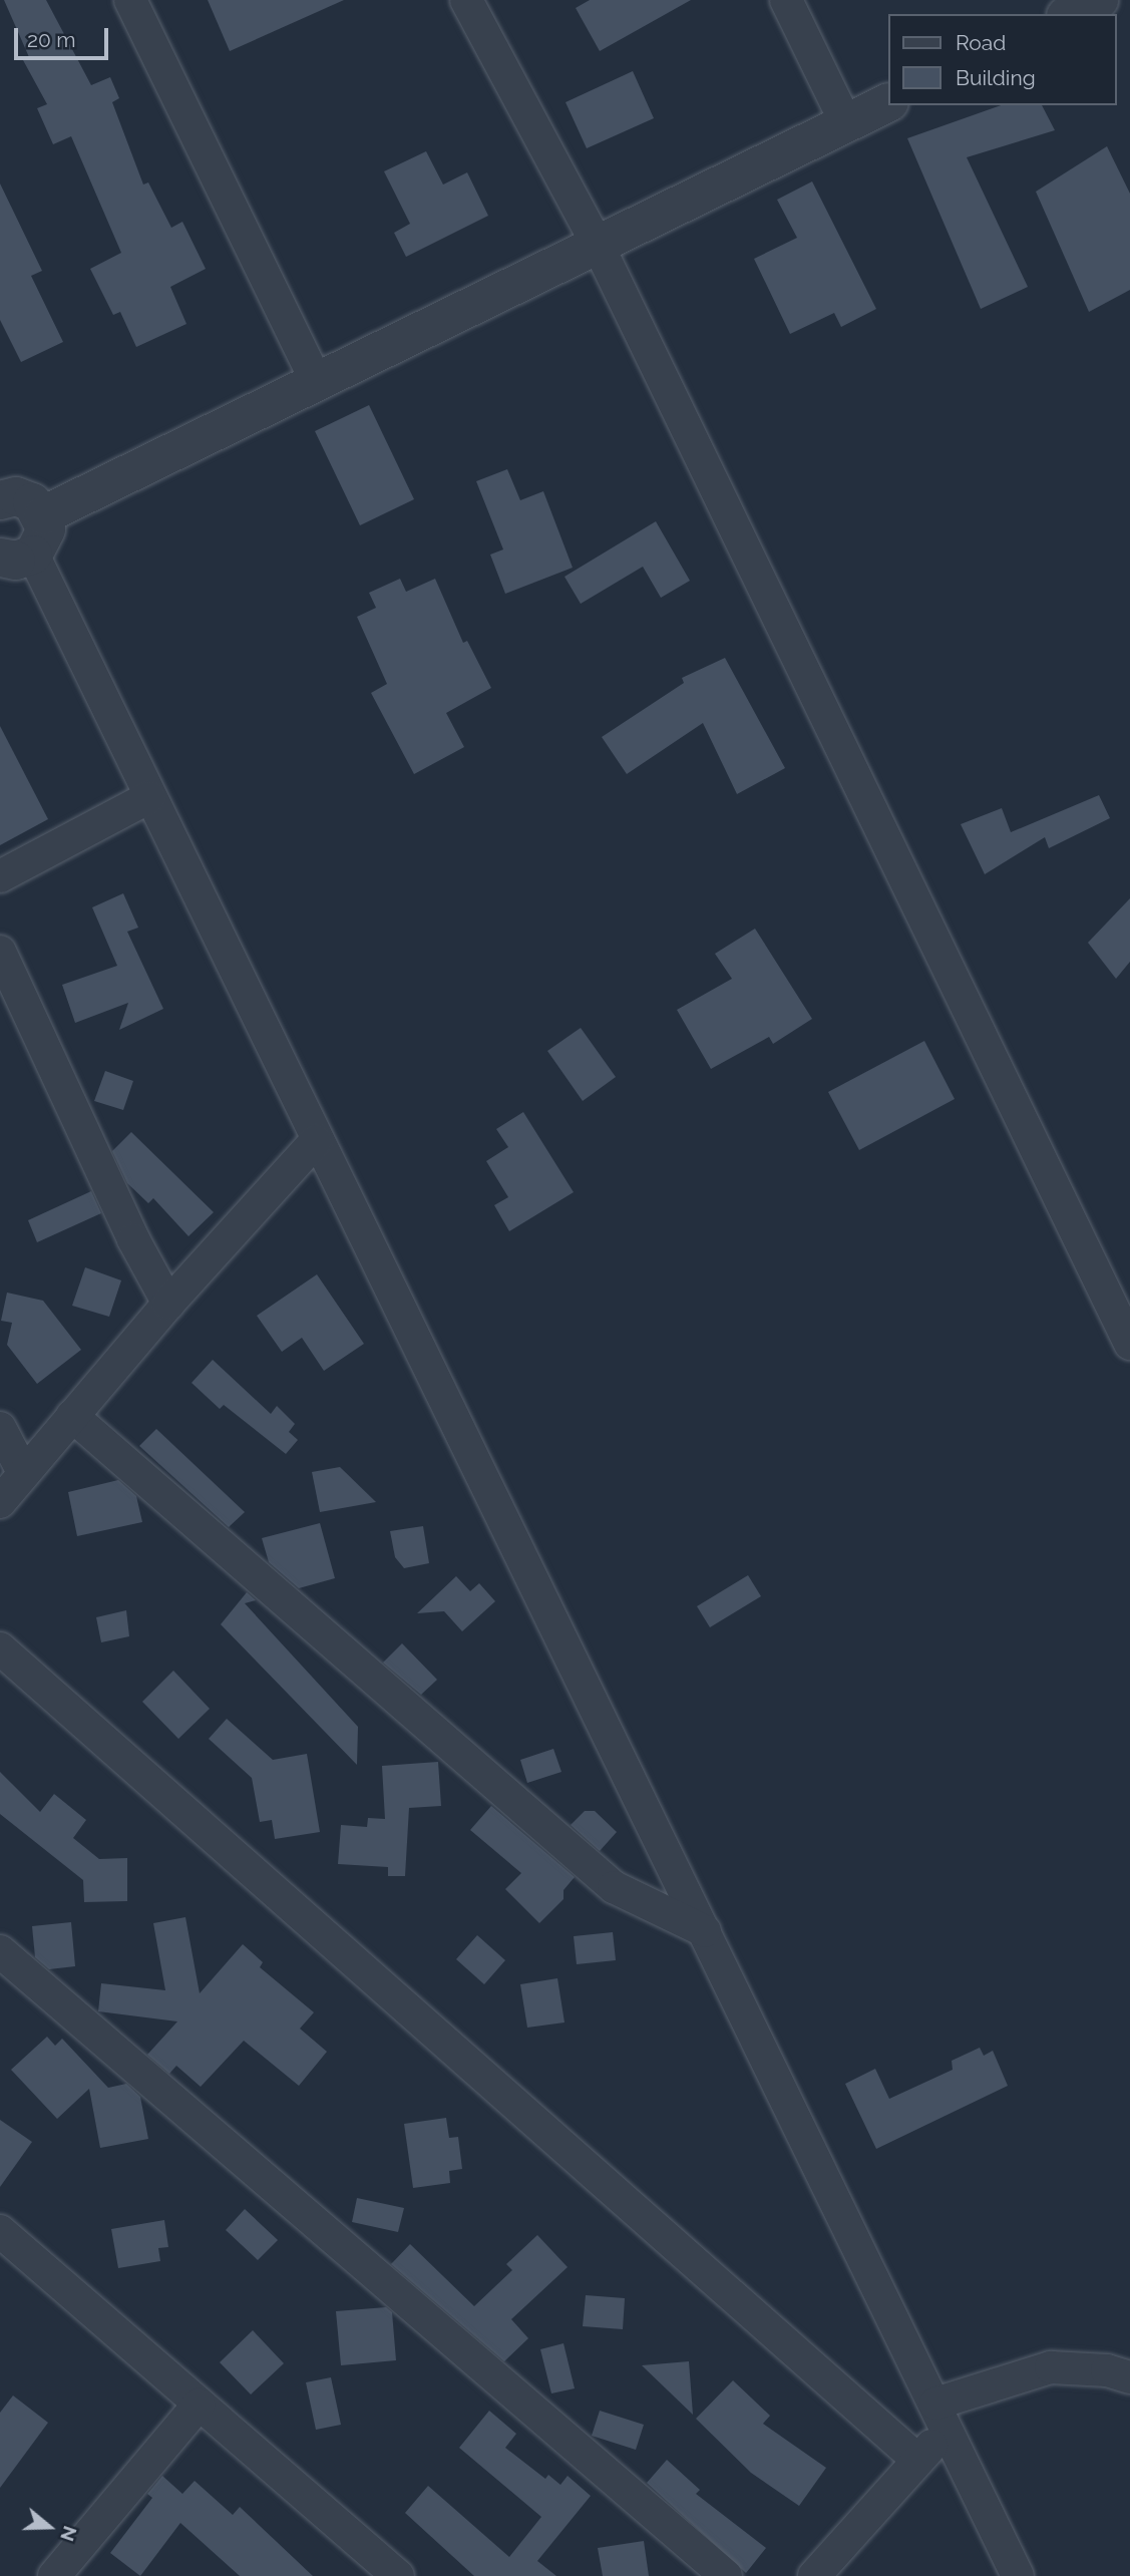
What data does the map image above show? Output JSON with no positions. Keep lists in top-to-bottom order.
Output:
{
  "legend": ["Road", "Building"],
  "scale_bar": "20 m",
  "north": "right"
}
